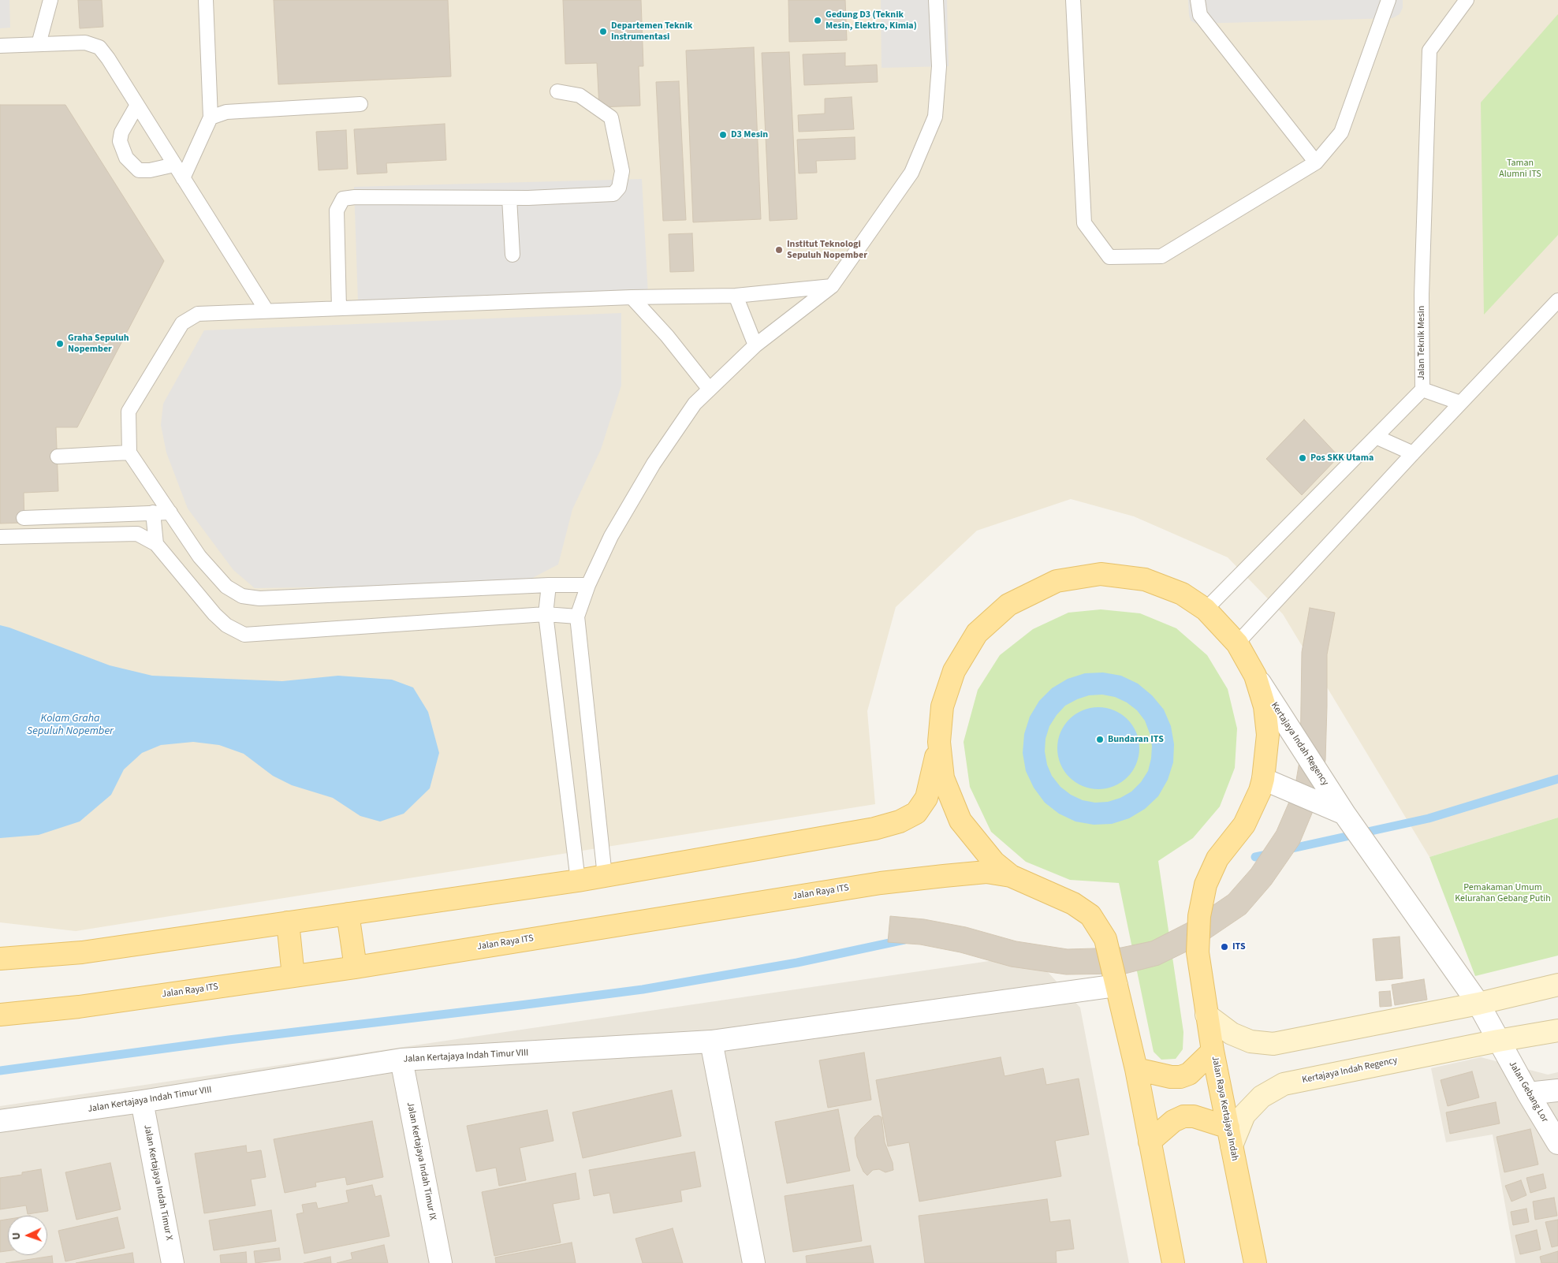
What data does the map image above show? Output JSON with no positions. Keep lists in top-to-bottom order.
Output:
{
  "streets": {
    "main road": ["Jalan Raya ITS", "Jalan Raya Kertajaya Indah"],
    "street": [
      "Kertajaya Indah Regency",
      "Jalan Kertajaya Indah Timur VIII",
      "Jalan Gebang Lor",
      "Jalan Kertajaya Indah Timur IX",
      "Jalan Kertajaya Indah Timur X"
    ],
    "lane": ["Jalan Teknik Mesin"]
  },
  "crossings": [
    ["Kertajaya Indah Regency", "Jalan Gebang Lor"],
    ["Kertajaya Indah Regency", "Jalan Raya Kertajaya Indah"],
    ["Jalan Kertajaya Indah Timur VIII", "Jalan Kertajaya Indah Timur IX"],
    ["Jalan Kertajaya Indah Timur VIII", "Jalan Kertajaya Indah Timur X"]
  ],
  "water": ["Kolam Graha Sepuluh Nopember"],
  "parks": ["Taman Alumni ITS", "Pemakaman Umum Kelurahan Gebang Putih"],
  "places": [
    "Gedung D3 (Teknik Mesin, Elektro, Kimia)",
    "Departemen Teknik Instrumentasi",
    "D3 Mesin",
    "Institut Teknologi Sepuluh Nopember",
    "Graha Sepuluh Nopember",
    "Pos SKK Utama",
    "Bundaran ITS",
    "ITS"
  ],
  "north": "left"
}
